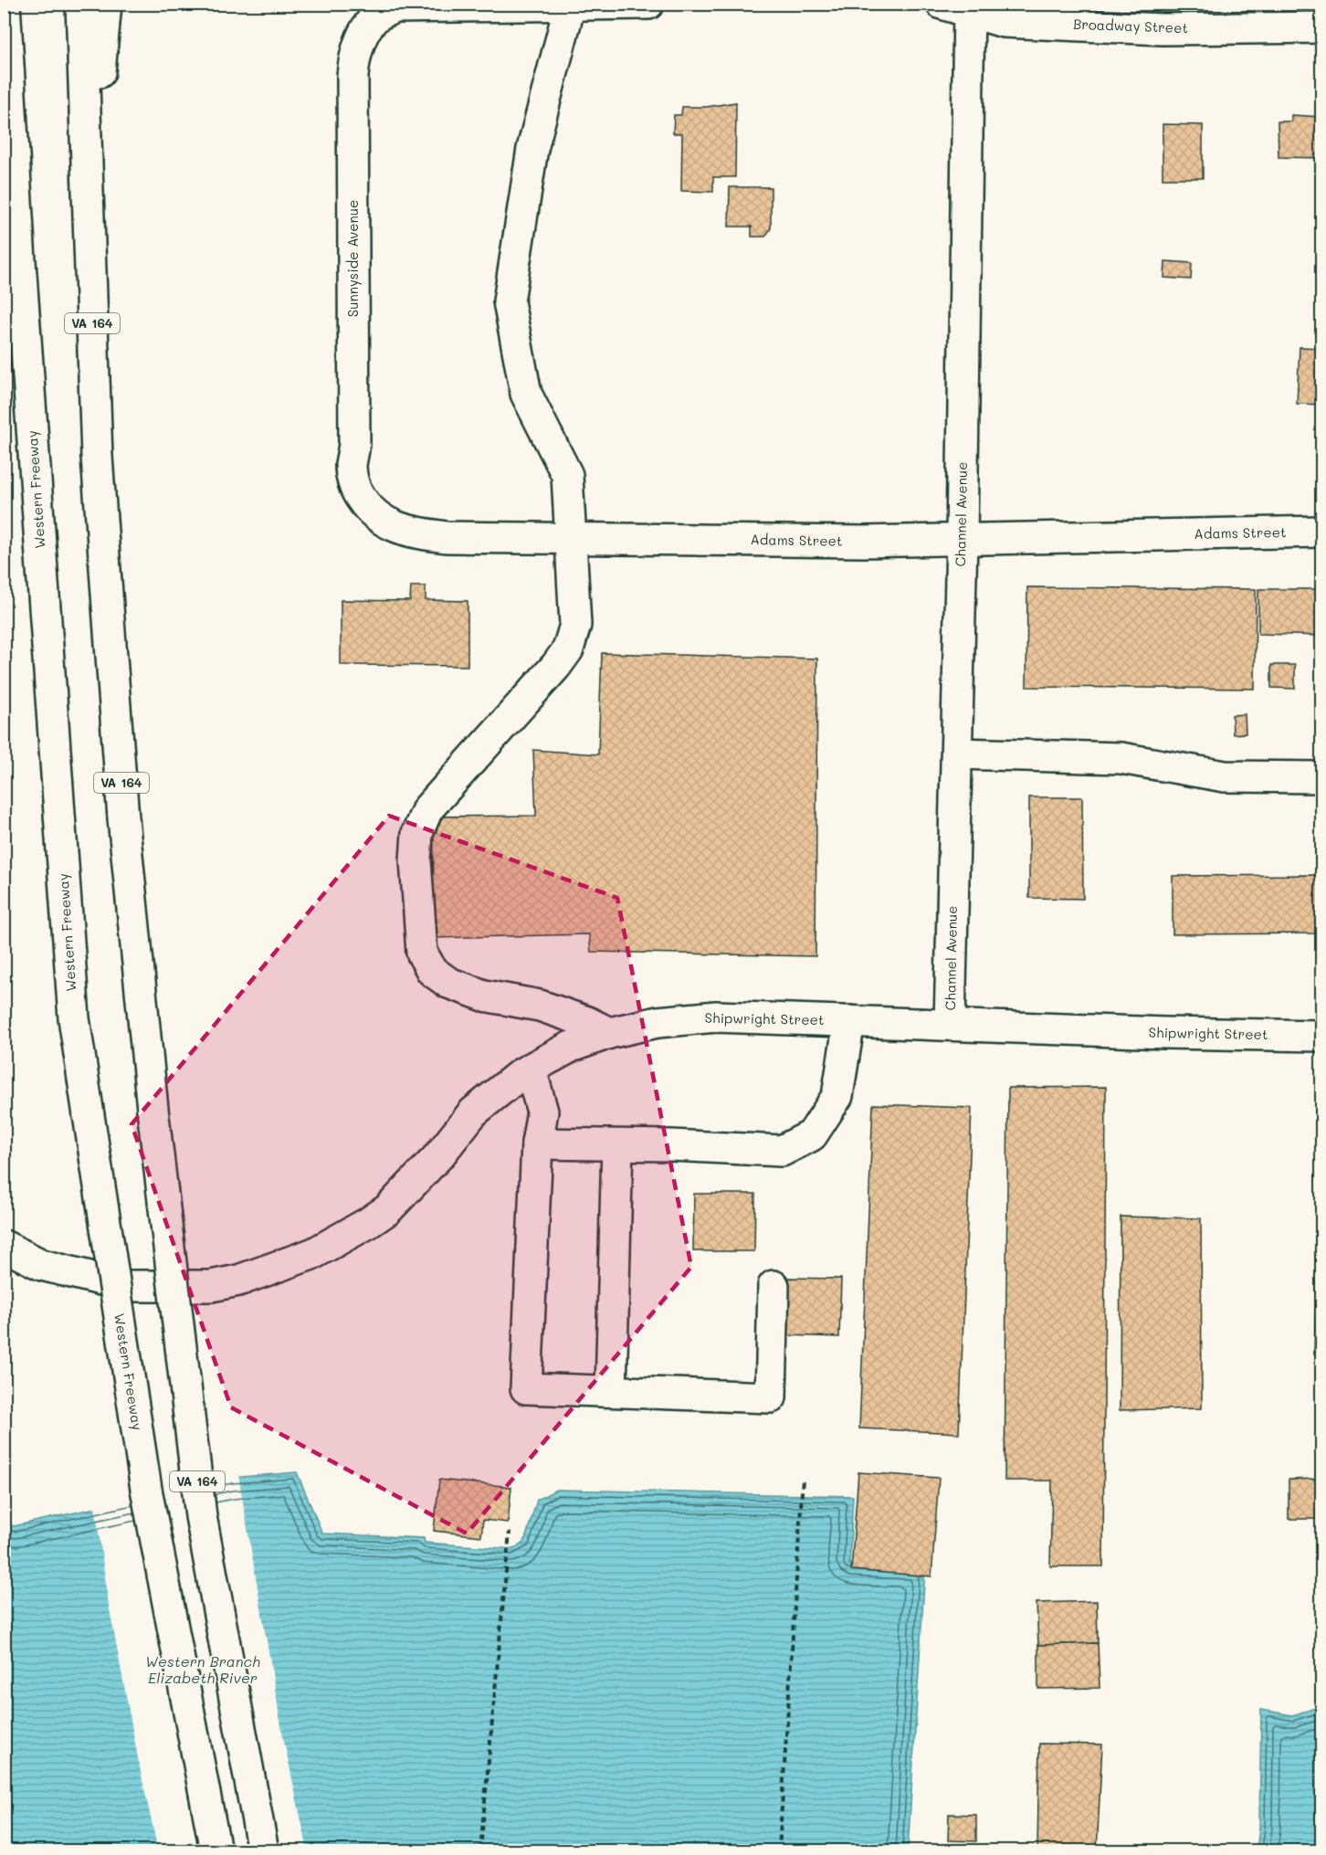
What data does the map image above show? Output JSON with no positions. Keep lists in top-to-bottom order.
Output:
{
  "streets": {
    "main road": [
      "Broadway Street",
      "Sunnyside Avenue",
      "VA 164",
      "Western Freeway",
      "Channel Avenue",
      "Adams Street",
      "Shipwright Street"
    ]
  },
  "crossings": [
    ["Broadway Street", "Channel Avenue"],
    ["Sunnyside Avenue", "Adams Street"],
    ["Channel Avenue", "Adams Street"],
    ["Channel Avenue", "Shipwright Street"]
  ],
  "water": ["Western Branch Elizabeth River"]
}
